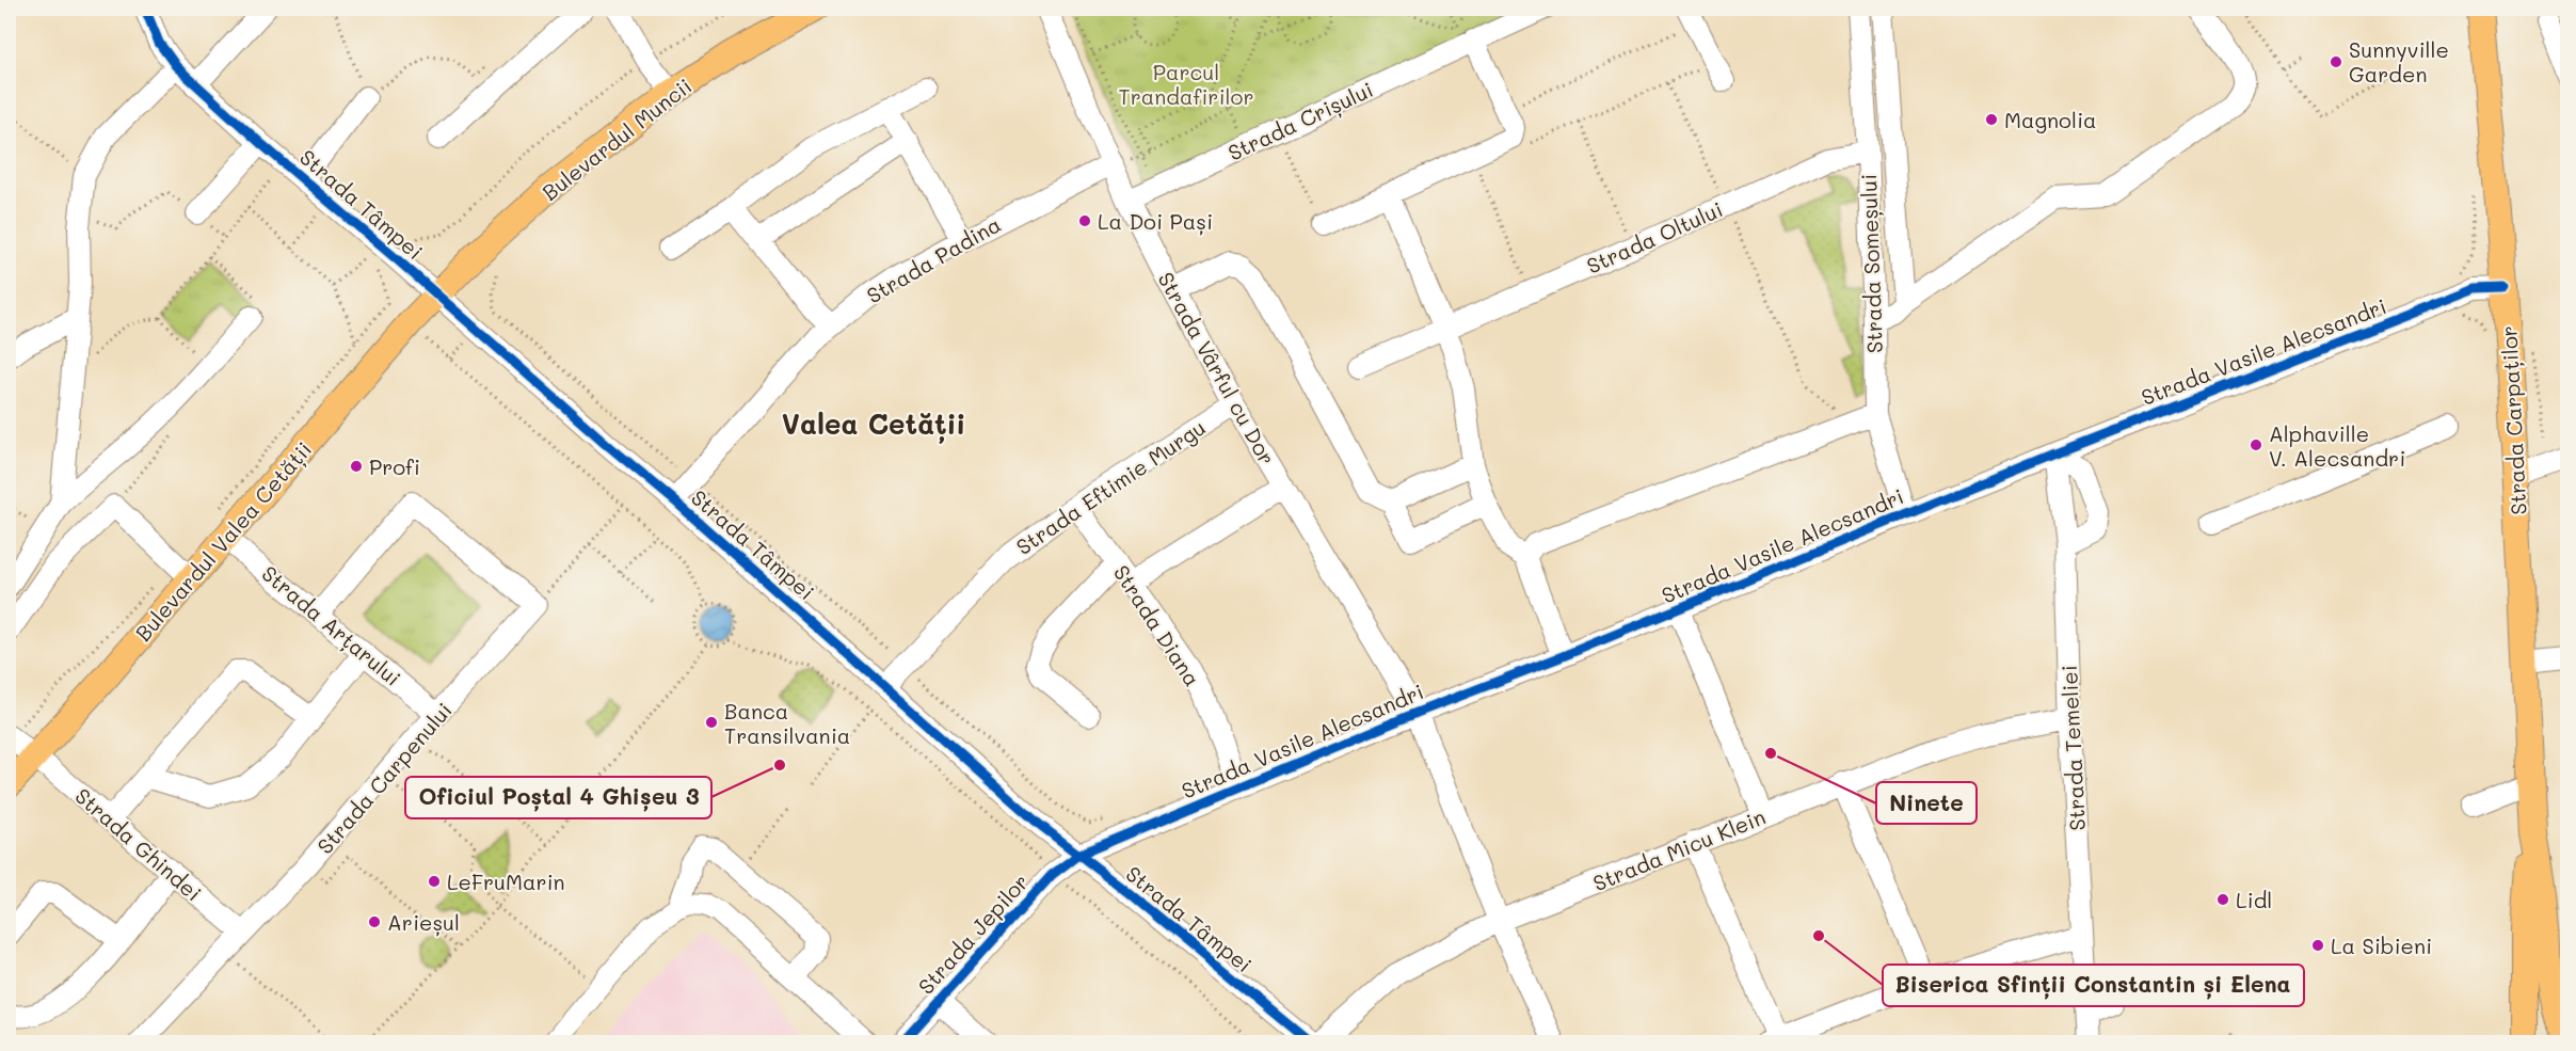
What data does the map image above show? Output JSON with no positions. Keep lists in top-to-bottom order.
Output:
{
  "streets": {
    "main road": ["Bulevardul Muncii", "Strada Carpaților", "Bulevardul Valea Cetății"],
    "street": [
      "Strada Crișului",
      "Strada Tâmpei",
      "Strada Oltului",
      "Strada Padina",
      "Strada Someșului",
      "Strada Vasile Alecsandri",
      "Strada Vârful cu Dor",
      "Strada Eftimie Murgu",
      "Strada Arțarului",
      "Strada Diana",
      "Strada Temeliei",
      "Strada Carpenului",
      "Strada Ghindei",
      "Strada Micu Klein",
      "Strada Jepilor"
    ]
  },
  "crossings": [
    ["Strada Crișului", "Strada Vârful cu Dor"],
    ["Bulevardul Muncii", "Strada Tâmpei"],
    ["Bulevardul Muncii", "Bulevardul Valea Cetății"],
    ["Strada Tâmpei", "Strada Padina"],
    ["Strada Tâmpei", "Strada Vasile Alecsandri"],
    ["Strada Tâmpei", "Strada Eftimie Murgu"],
    ["Strada Tâmpei", "Bulevardul Valea Cetății"],
    ["Strada Tâmpei", "Strada Jepilor"],
    ["Strada Oltului", "Strada Someșului"],
    ["Strada Padina", "Strada Vârful cu Dor"],
    ["Strada Someșului", "Strada Vasile Alecsandri"],
    ["Strada Vasile Alecsandri", "Strada Vârful cu Dor"],
    ["Strada Vasile Alecsandri", "Strada Carpaților"],
    ["Strada Vasile Alecsandri", "Strada Diana"],
    ["Strada Vasile Alecsandri", "Strada Temeliei"],
    ["Strada Vasile Alecsandri", "Strada Jepilor"],
    ["Strada Vârful cu Dor", "Strada Eftimie Murgu"],
    ["Strada Vârful cu Dor", "Strada Micu Klein"],
    ["Strada Eftimie Murgu", "Strada Diana"],
    ["Bulevardul Valea Cetății", "Strada Arțarului"],
    ["Bulevardul Valea Cetății", "Strada Ghindei"],
    ["Strada Arțarului", "Strada Carpenului"],
    ["Strada Temeliei", "Strada Micu Klein"],
    ["Strada Carpenului", "Strada Ghindei"]
  ],
  "districts": ["Valea Cetății"],
  "parks": ["Parcul Trandafirilor"],
  "places": [
    "Sunnyville Garden",
    "Magnolia",
    "La Doi Pași",
    "Alphaville V. Alecsandri",
    "Profi",
    "Banca Transilvania",
    "Ninete",
    "Oficiul Poștal 4 Ghișeu 3",
    "LeFruMarin",
    "Lidl",
    "Arieșul",
    "Biserica Sfinții Constantin și Elena",
    "La Sibieni"
  ]
}
